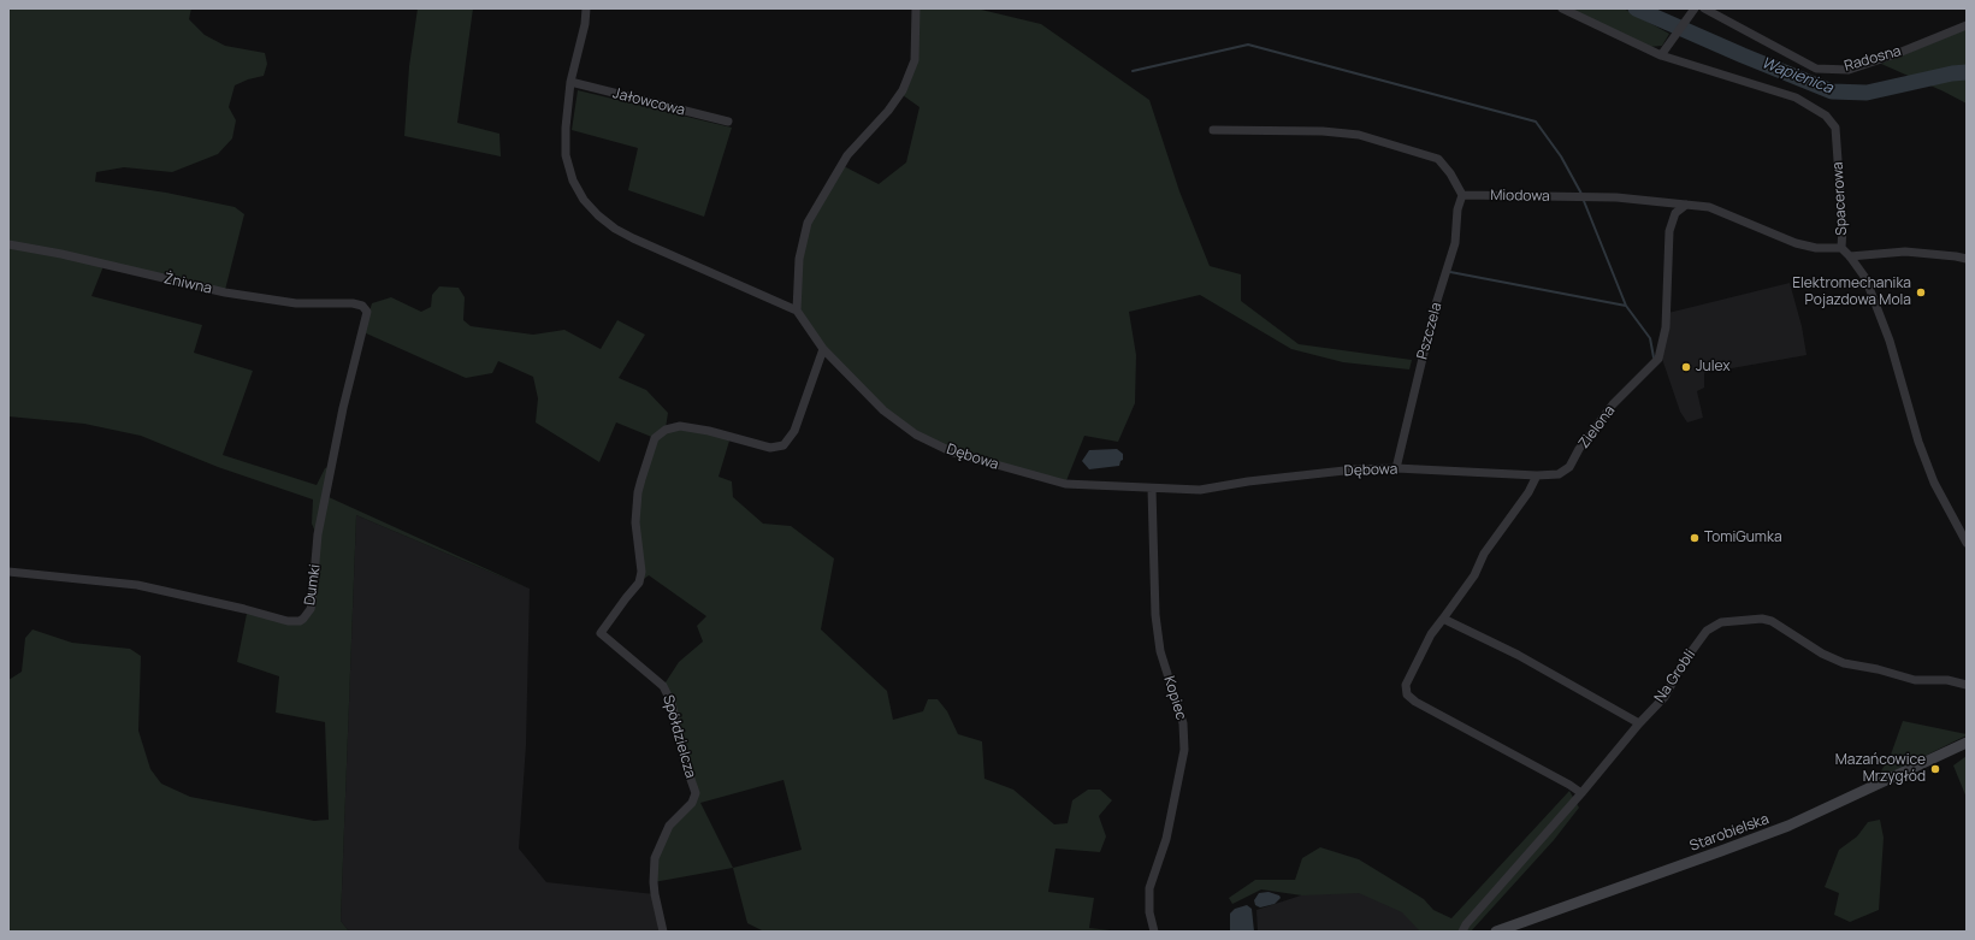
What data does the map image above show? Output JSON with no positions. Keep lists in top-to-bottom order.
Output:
{
  "streets": {
    "street": [
      "Radosna",
      "Jałowcowa",
      "Miodowa",
      "Spacerowa",
      "Żniwna",
      "Pszczela",
      "Zielona",
      "Dębowa",
      "Dumki",
      "Na Grobli",
      "Kopiec",
      "Spółdzielcza",
      "Starobielska"
    ]
  },
  "crossings": [
    ["Miodowa", "Spacerowa"],
    ["Miodowa", "Pszczela"],
    ["Miodowa", "Zielona"],
    ["Żniwna", "Dumki"],
    ["Pszczela", "Dębowa"],
    ["Zielona", "Dębowa"],
    ["Dębowa", "Kopiec"],
    ["Dębowa", "Spółdzielcza"]
  ],
  "water": ["Wapienica"],
  "places": [
    "Elektromechanika Pojazdowa Mola",
    "Julex",
    "TomiGumka",
    "Mazańcowice Mrzygłód"
  ]
}
